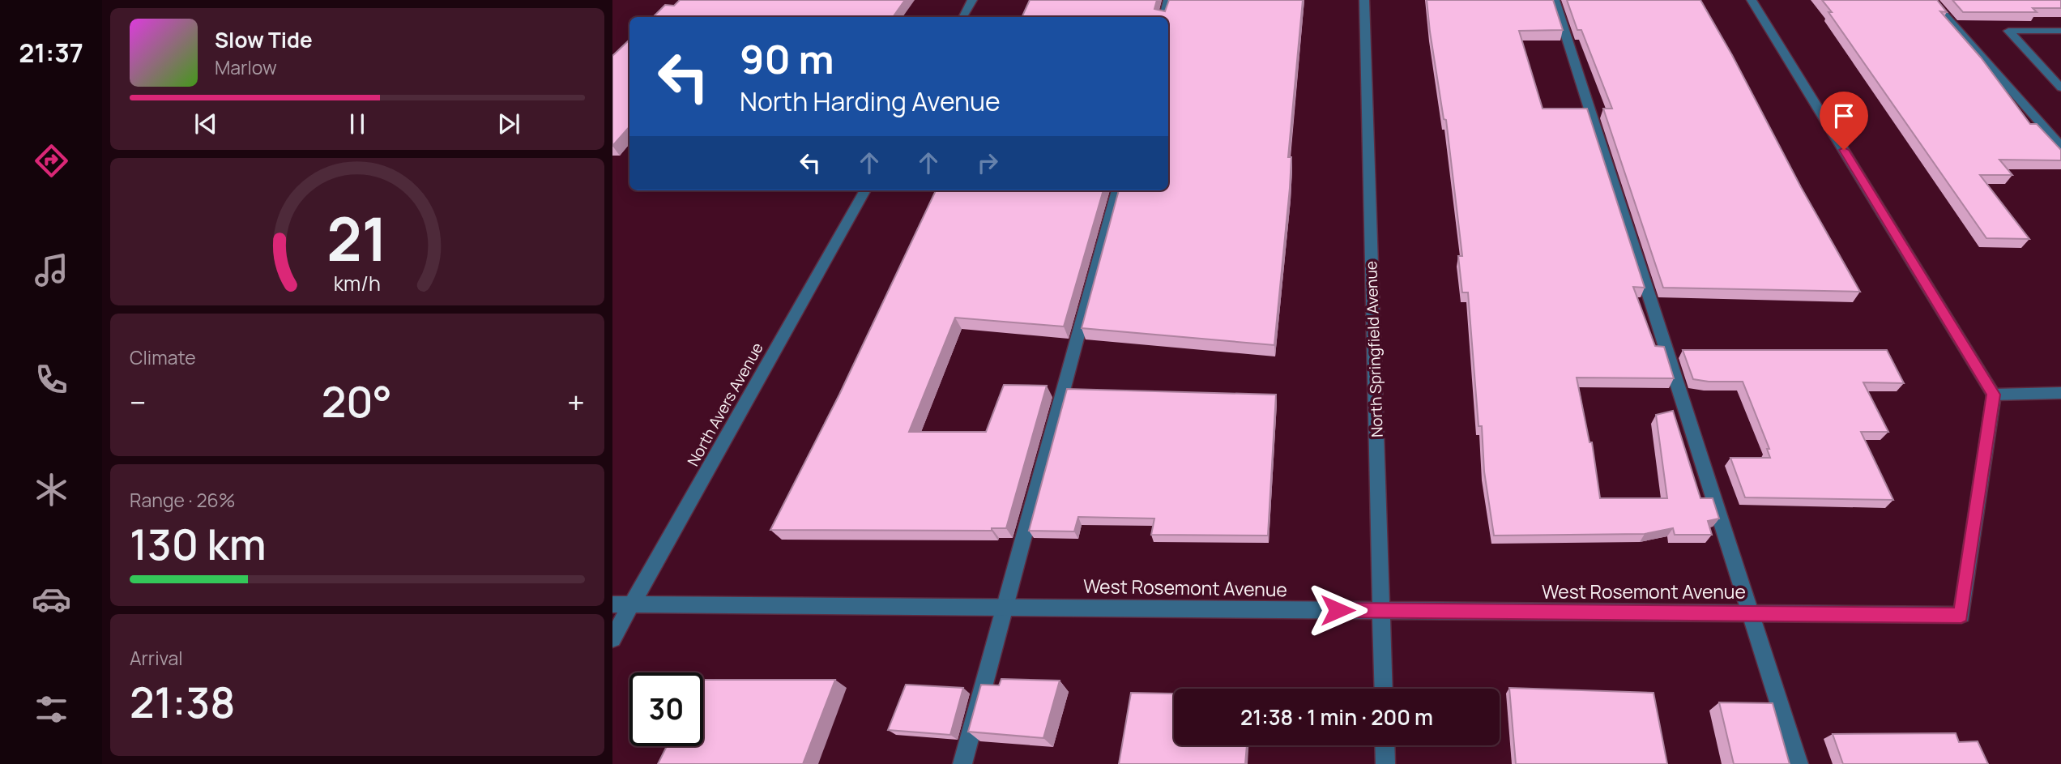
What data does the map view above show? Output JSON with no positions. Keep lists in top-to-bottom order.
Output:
{
  "streets": {
    "street": ["North Springfield Avenue", "North Avers Avenue", "West Rosemont Avenue"]
  },
  "crossings": [
    ["North Springfield Avenue", "West Rosemont Avenue"],
    ["North Avers Avenue", "West Rosemont Avenue"]
  ],
  "page": {
    "tabs": "21:37",
    "turn": ["90 m", "North Harding Avenue"],
    "song": ["Slow Tide", "Marlow"],
    "tile": [
      "Climate",
      ["Range · 26%", "130 km"],
      ["Arrival", "21:38"]
    ],
    "heat": ["−", "20°", "+"],
    "limit": "30",
    "trip": "21:38 · 1 min · 200 m",
    "gauge": ["21", "km/h"]
  }
}
